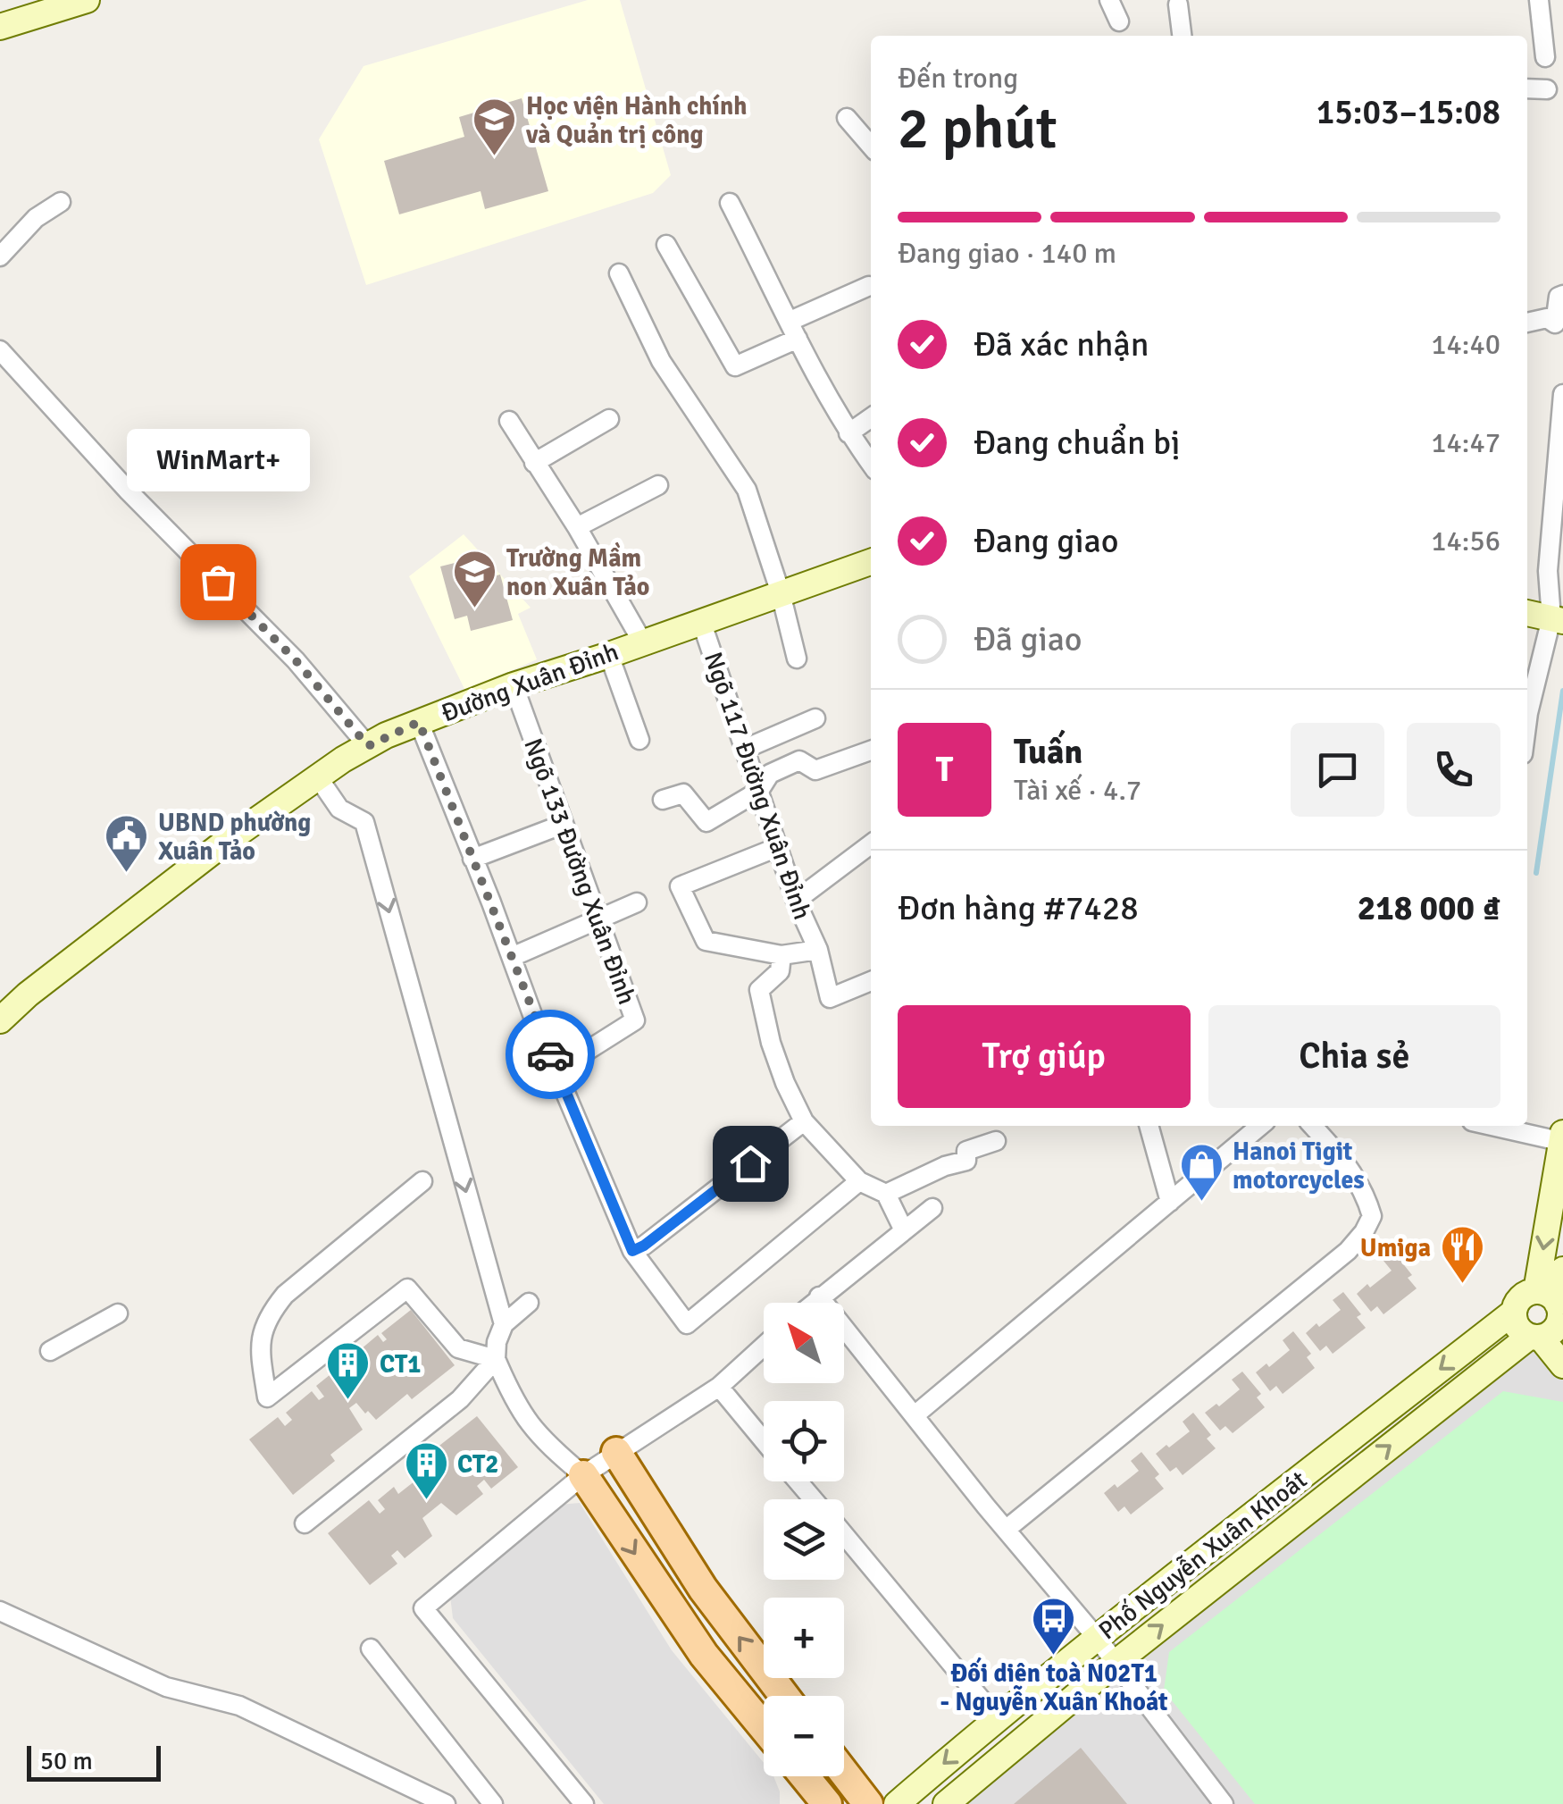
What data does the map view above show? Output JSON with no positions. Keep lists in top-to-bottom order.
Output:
{
  "streets": {
    "street": [
      "Đường Xuân Đỉnh",
      "Ngõ 117 Đường Xuân Đỉnh",
      "Ngõ 133 Đường Xuân Đỉnh",
      "Phố Nguyễn Xuân Khoát"
    ]
  },
  "crossings": [
    ["Đường Xuân Đỉnh", "Ngõ 117 Đường Xuân Đỉnh"],
    ["Đường Xuân Đỉnh", "Ngõ 133 Đường Xuân Đỉnh"]
  ],
  "places": {
    "school or university": ["Học viện Hành chính và Quản trị công", "Trường Mầm non Xuân Tảo"],
    "other": ["WinMart+"],
    "public building": ["UBND phường Xuân Tảo"],
    "shop": ["Hanoi Tigit motorcycles"],
    "restaurant": ["Umiga"],
    "building": ["CT1", "CT2"],
    "bus stop": ["Đối diện toà N02T1 - Nguyễn Xuân Khoát"]
  },
  "scale_bar": "50 m",
  "north": "top left",
  "page": {
    "heading": ["2 phút", "Đến trong", "15:03–15:08"],
    "panel": [
      "Tuấn",
      "Tài xế · 4.7",
      "Đơn hàng #7428",
      "218 000 ₫"
    ],
    "bar": "Đang giao · 140 m",
    "list": [
      ["Đã xác nhận", "14:40"],
      ["Đang chuẩn bị", "14:47"],
      ["Đang giao", "14:56"],
      "Đã giao"
    ],
    "bubble": "WinMart+",
    "round": "T",
    "buttons": ["Trợ giúp", "Chia sẻ"],
    "map_buttons": ["+", "−"],
    "scale": "50 m"
  }
}
